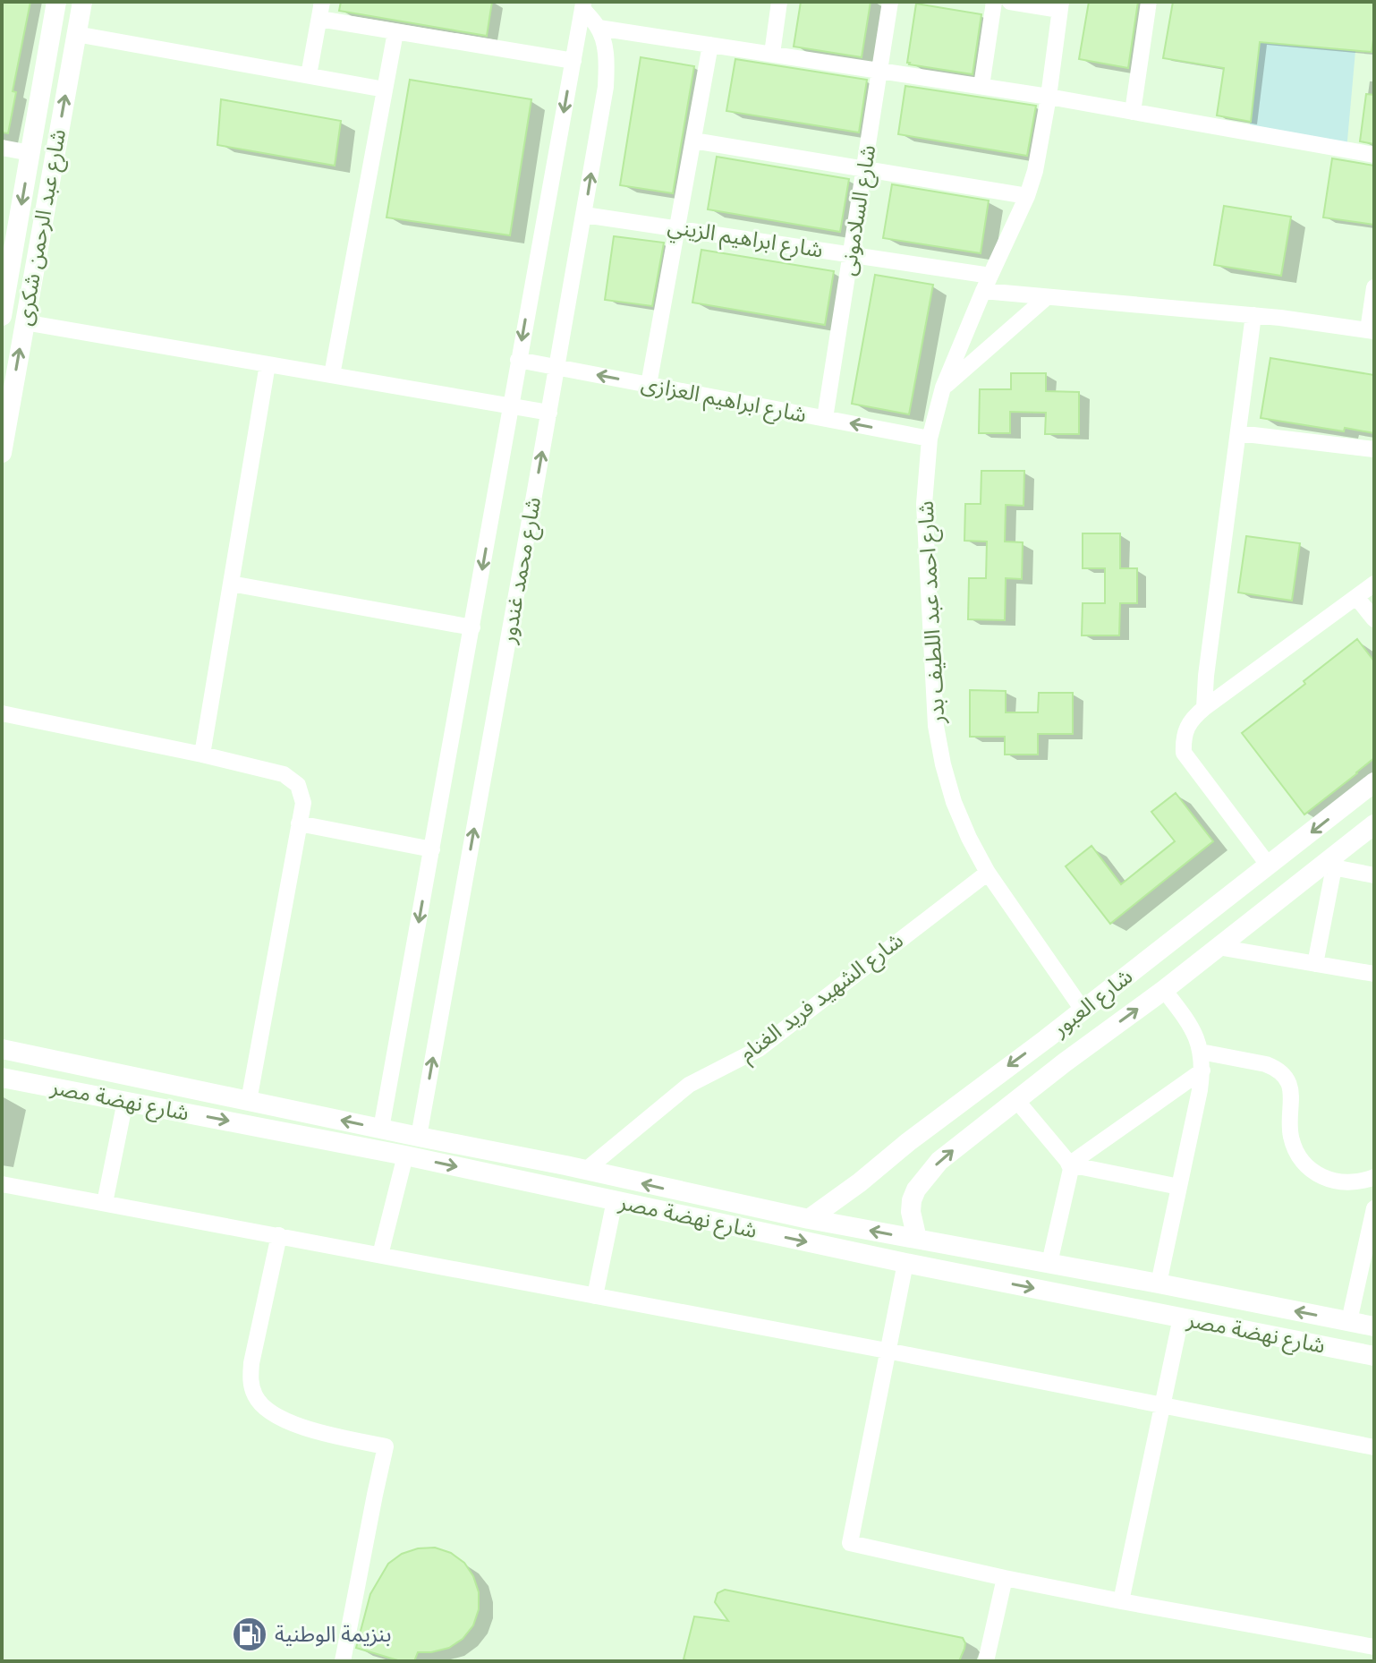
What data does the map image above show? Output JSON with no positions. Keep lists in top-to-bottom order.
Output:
{
  "streets": {
    "street": [
      "شارع السلامونى",
      "شارع عبد الرحمن شكرى",
      "شارع ابراهيم الزيني",
      "شارع ابراهيم العزازى",
      "شارع محمد غندور",
      "شارع احمد عبد اللطيف بدر",
      "شارع الشهيد فريد الغنام",
      "شارع العبور",
      "شارع نهضة مصر"
    ]
  },
  "crossings": [
    ["شارع السلامونى", "شارع ابراهيم الزيني"],
    ["شارع السلامونى", "شارع ابراهيم العزازى"],
    ["شارع ابراهيم الزيني", "شارع محمد غندور"],
    ["شارع ابراهيم الزيني", "شارع احمد عبد اللطيف بدر"],
    ["شارع ابراهيم العزازى", "شارع محمد غندور"],
    ["شارع ابراهيم العزازى", "شارع احمد عبد اللطيف بدر"],
    ["شارع محمد غندور", "شارع نهضة مصر"],
    ["شارع احمد عبد اللطيف بدر", "شارع الشهيد فريد الغنام"],
    ["شارع احمد عبد اللطيف بدر", "شارع العبور"],
    ["شارع الشهيد فريد الغنام", "شارع نهضة مصر"],
    ["شارع العبور", "شارع نهضة مصر"]
  ],
  "one_way": ["شارع ابراهيم العزازى"],
  "places": {
    "fuel station": ["بنزيمة الوطنية"]
  }
}
